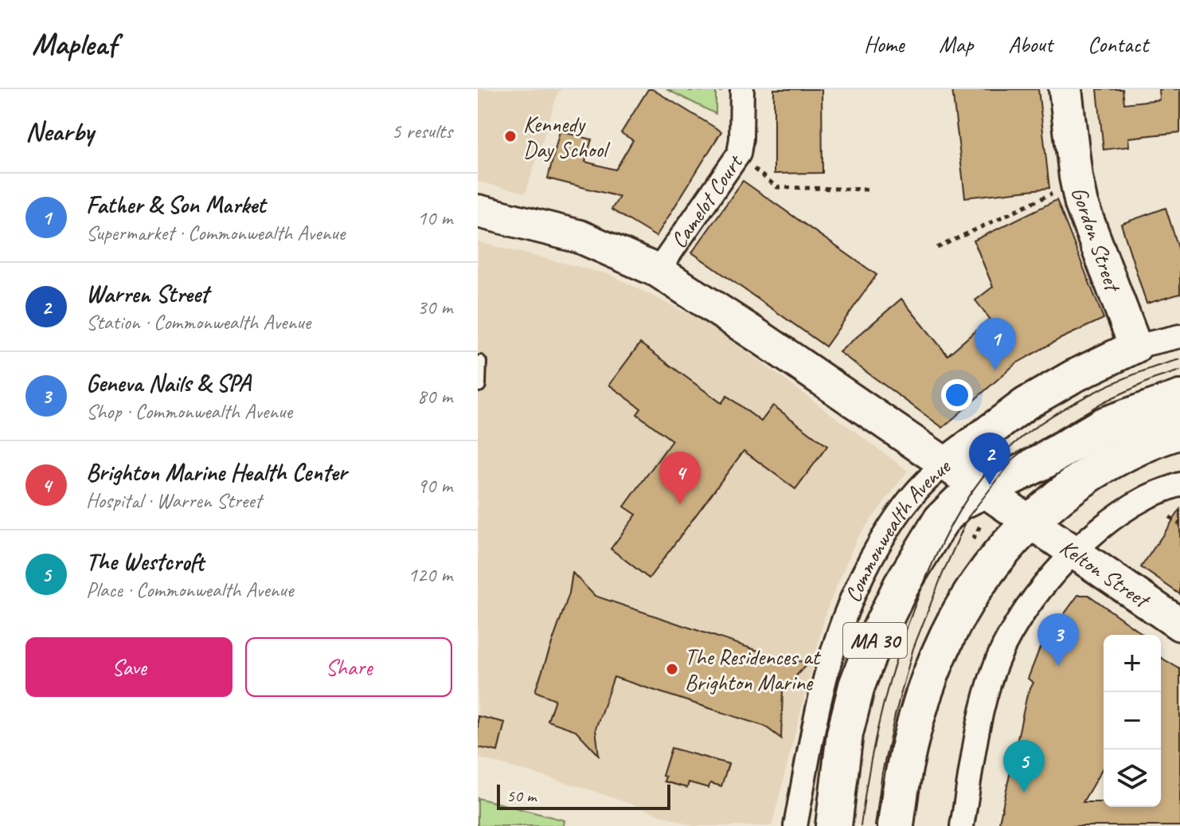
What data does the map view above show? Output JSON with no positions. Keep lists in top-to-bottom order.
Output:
{
  "streets": {
    "main road": ["Commonwealth Avenue", "MA 30"],
    "street": ["Camelot Court", "Gordon Street", "Kelton Street"]
  },
  "crossings": [
    ["Camelot Court", "Kelton Street"],
    ["Gordon Street", "Commonwealth Avenue"],
    ["Commonwealth Avenue", "Kelton Street"],
    ["Kelton Street", "MA 30"]
  ],
  "places": ["Kennedy Day School", "The Residences at Brighton Marine"],
  "scale_bar": "50 m",
  "page": {
    "header": "Mapleaf",
    "nav": [
      "Home",
      "Map",
      "About",
      "Contact"
    ],
    "heading": ["Nearby", "5 results"],
    "list": [
      {
        "mark": "1",
        "name": "Father & Son Market",
        "note": "Supermarket · Commonwealth Avenue",
        "value": "10 m"
      },
      {
        "mark": "2",
        "name": "Warren Street",
        "note": "Station · Commonwealth Avenue",
        "value": "30 m"
      },
      {
        "mark": "3",
        "name": "Geneva Nails & SPA",
        "note": "Shop · Commonwealth Avenue",
        "value": "80 m"
      },
      {
        "mark": "4",
        "name": "Brighton Marine Health Center",
        "note": "Hospital · Warren Street",
        "value": "90 m"
      },
      {
        "mark": "5",
        "name": "The Westcroft",
        "note": "Place · Commonwealth Avenue",
        "value": "120 m"
      }
    ],
    "pins": [
      "1",
      "2",
      "4",
      "3",
      "5"
    ],
    "buttons": ["Save", "Share"],
    "map_buttons": ["+", "−"],
    "scale": "50 m"
  }
}
